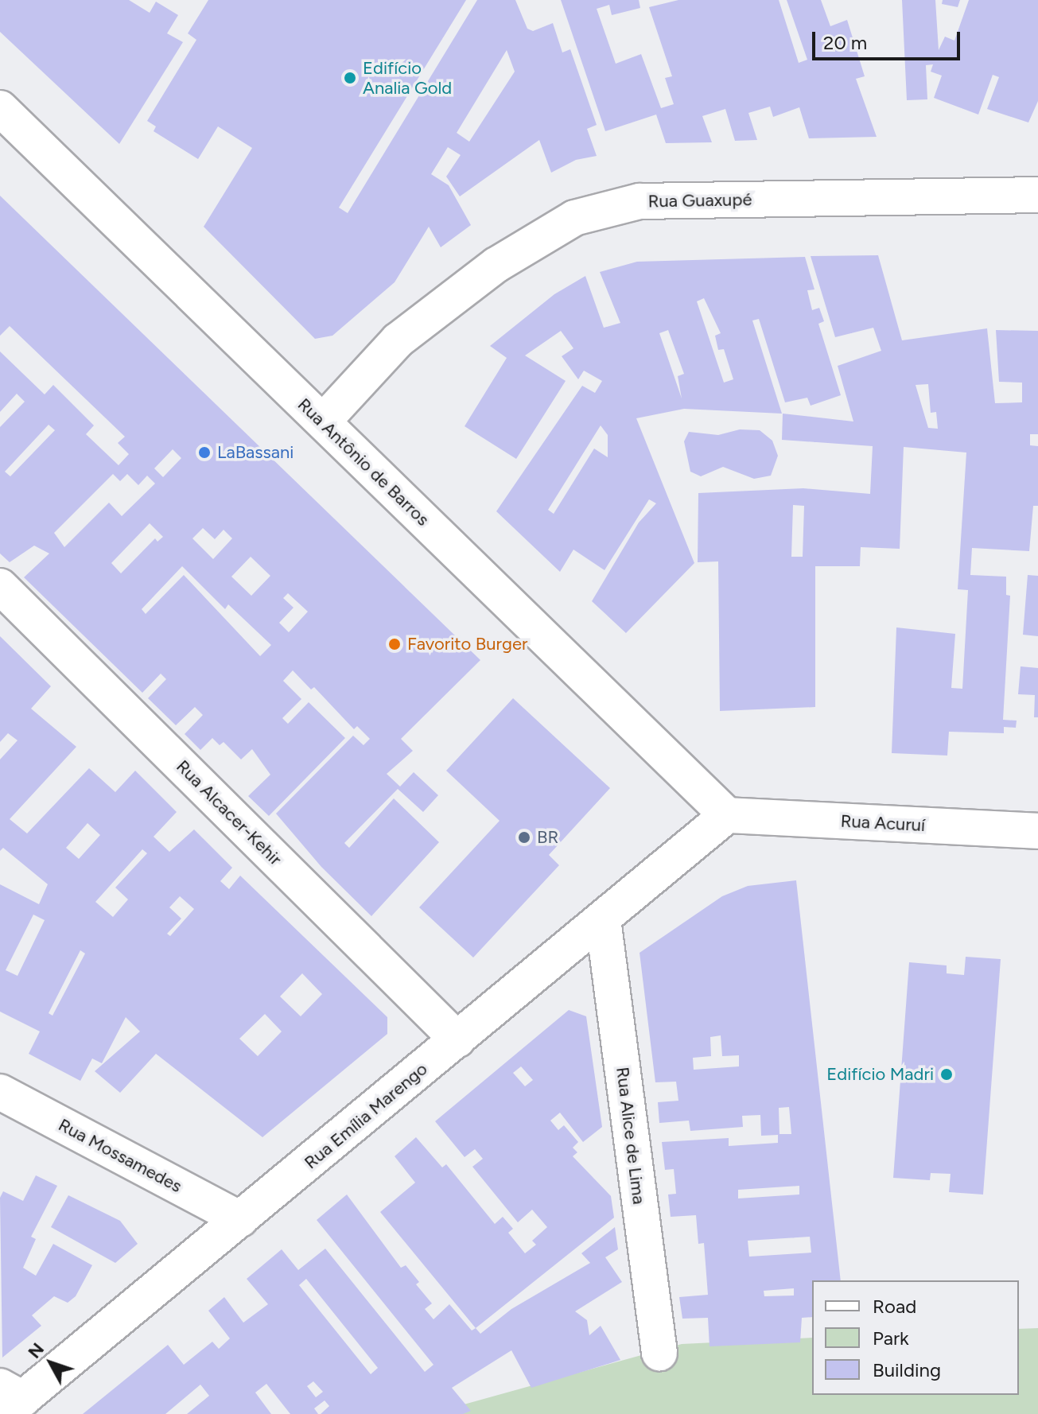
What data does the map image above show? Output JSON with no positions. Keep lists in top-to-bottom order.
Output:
{
  "streets": {
    "main road": [
      "Rua Guaxupé",
      "Rua Antônio de Barros",
      "Rua Alcacer-Kehir",
      "Rua Acuruí",
      "Rua Emília Marengo",
      "Rua Alice de Lima",
      "Rua Mossamedes"
    ]
  },
  "crossings": [
    ["Rua Guaxupé", "Rua Antônio de Barros"],
    ["Rua Antônio de Barros", "Rua Acuruí"],
    ["Rua Antônio de Barros", "Rua Emília Marengo"],
    ["Rua Alcacer-Kehir", "Rua Emília Marengo"],
    ["Rua Acuruí", "Rua Emília Marengo"],
    ["Rua Emília Marengo", "Rua Alice de Lima"],
    ["Rua Emília Marengo", "Rua Mossamedes"]
  ],
  "places": [
    "Edifício Analia Gold",
    "LaBassani",
    "Favorito Burger",
    "BR",
    "Edifício Madri"
  ],
  "legend": ["Road", "Park", "Building"],
  "scale_bar": "20 m",
  "north": "top left"
}
